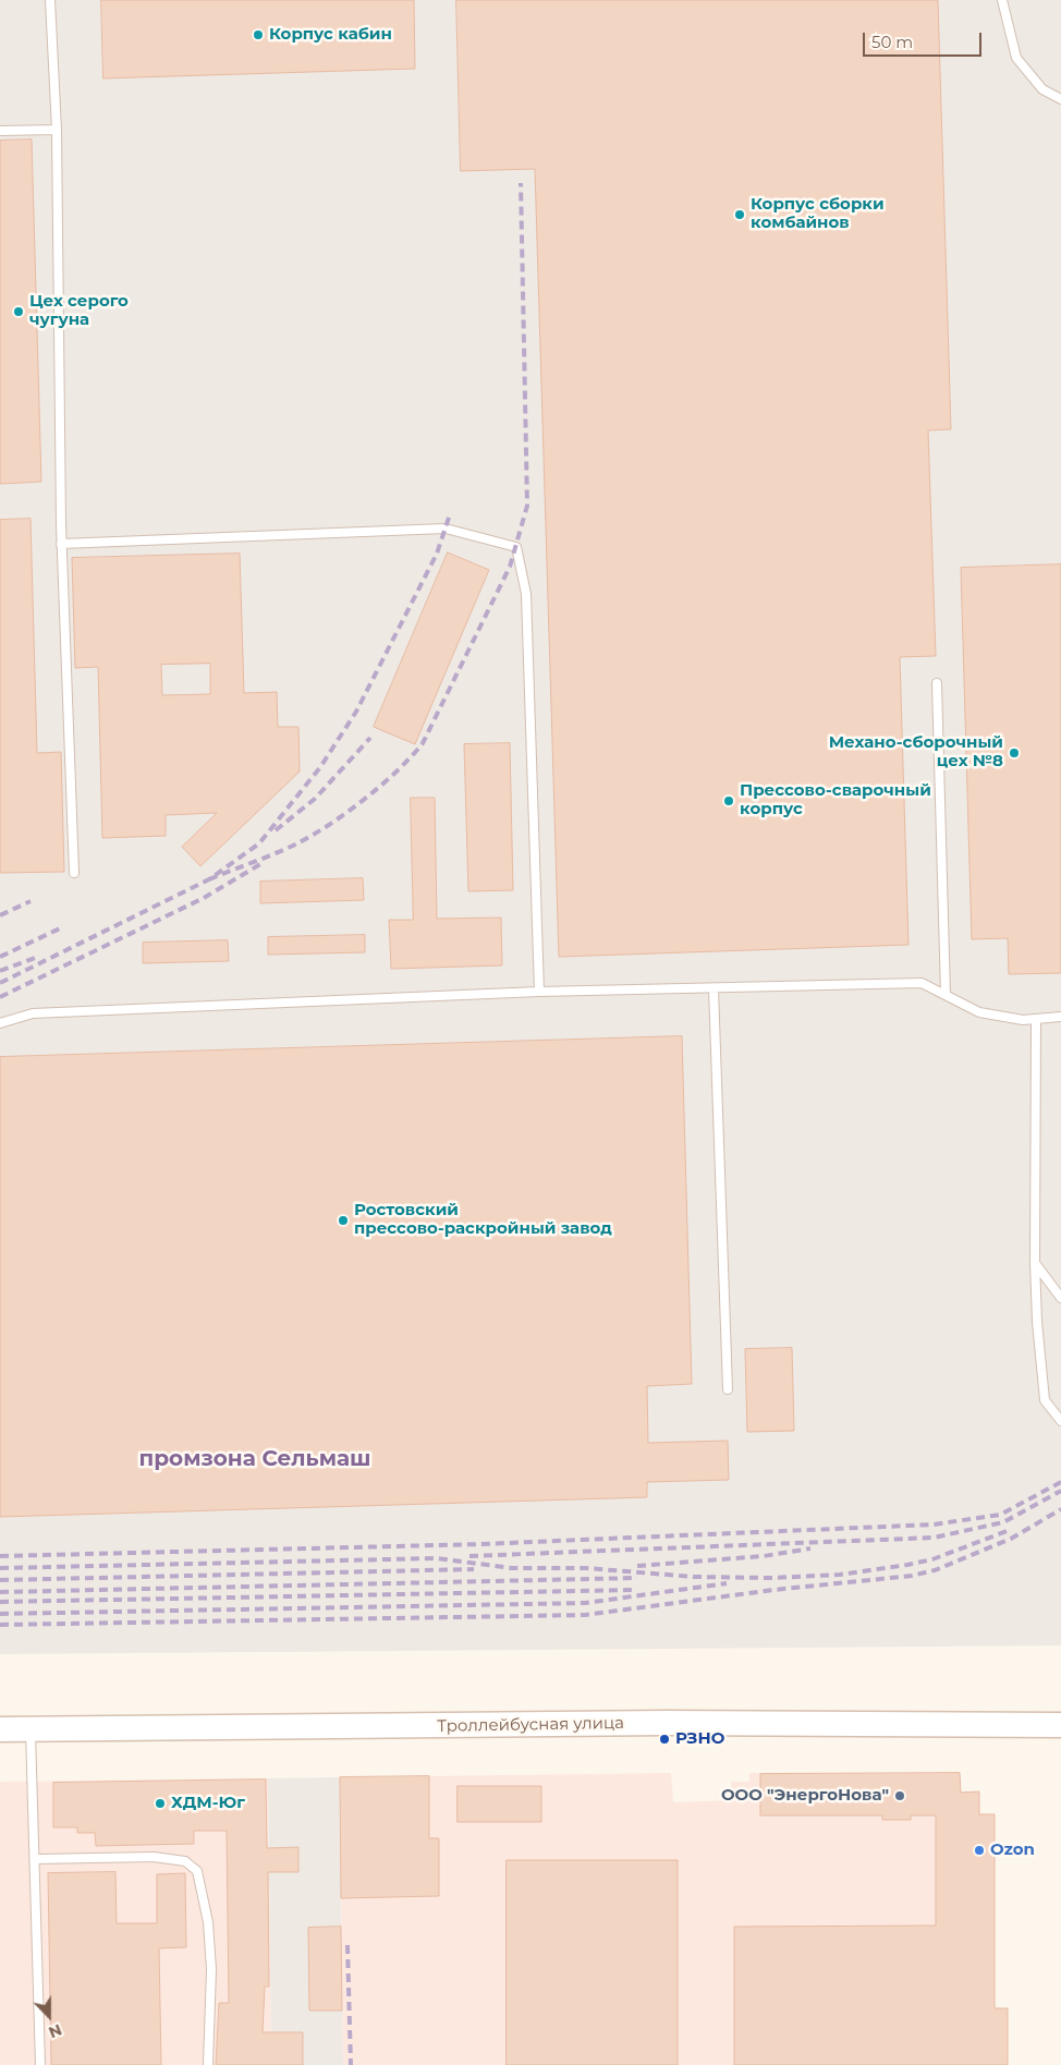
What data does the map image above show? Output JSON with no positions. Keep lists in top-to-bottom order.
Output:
{
  "streets": {
    "main road": ["Троллейбусная улица"]
  },
  "districts": ["промзона Сельмаш"],
  "places": [
    "Корпус кабин",
    "Корпус сборки комбайнов",
    "Цех серого чугуна",
    "Механо-сборочный цех №8",
    "Прессово-сварочный корпус",
    "Ростовский прессово-раскройный завод",
    "РЗНО",
    "ООО \"ЭнергоНова\"",
    "ХДМ-Юг",
    "Ozon"
  ],
  "scale_bar": "50 m",
  "north": "bottom"
}
